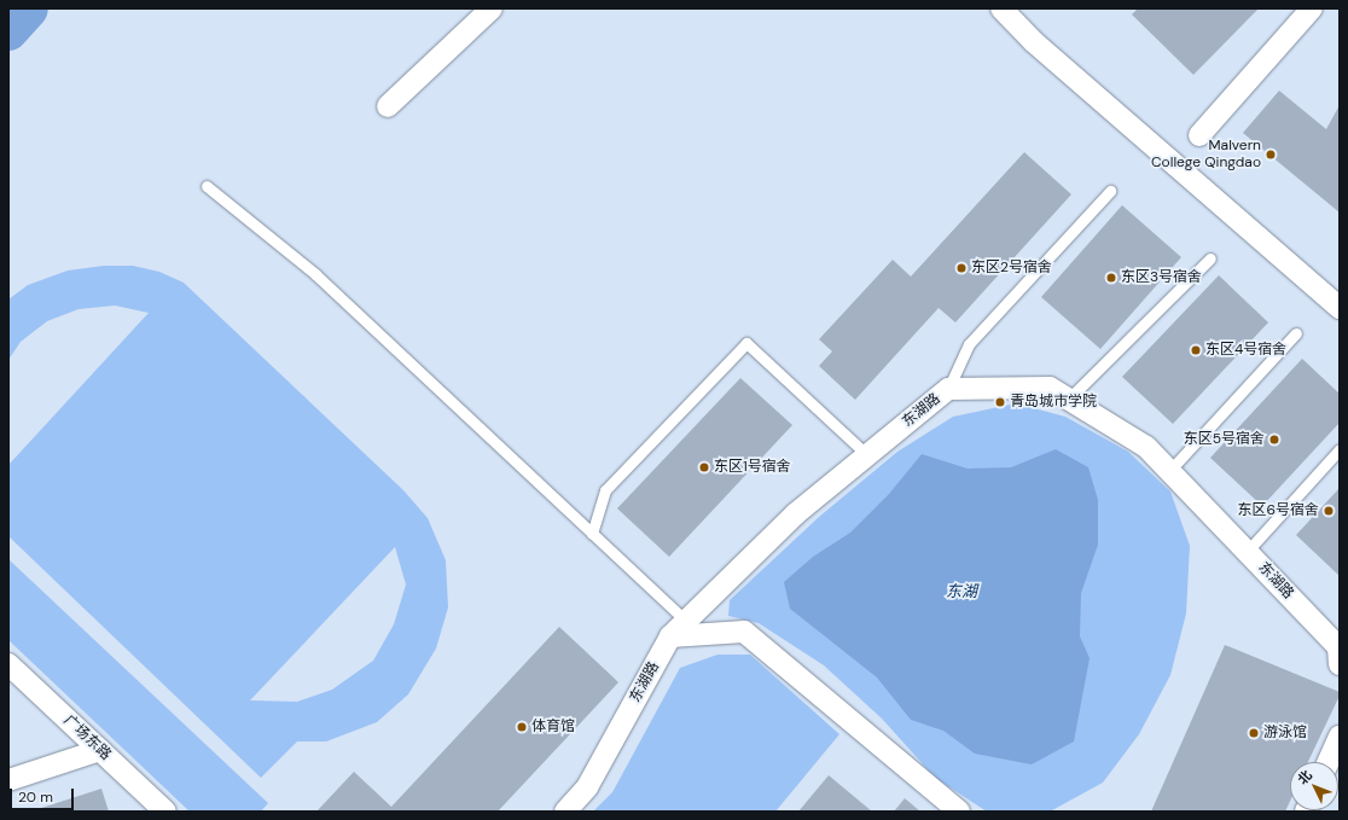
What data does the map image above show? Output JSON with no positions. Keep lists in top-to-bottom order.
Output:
{
  "streets": {
    "street": ["东湖路", "广场东路"]
  },
  "water": ["东湖"],
  "places": [
    "Malvern College Qingdao",
    "东区2号宿舍",
    "东区3号宿舍",
    "东区4号宿舍",
    "青岛城市学院",
    "东区5号宿舍",
    "东区1号宿舍",
    "东区6号宿舍",
    "体育馆",
    "游泳馆"
  ],
  "scale_bar": "20 m",
  "north": "top left"
}
